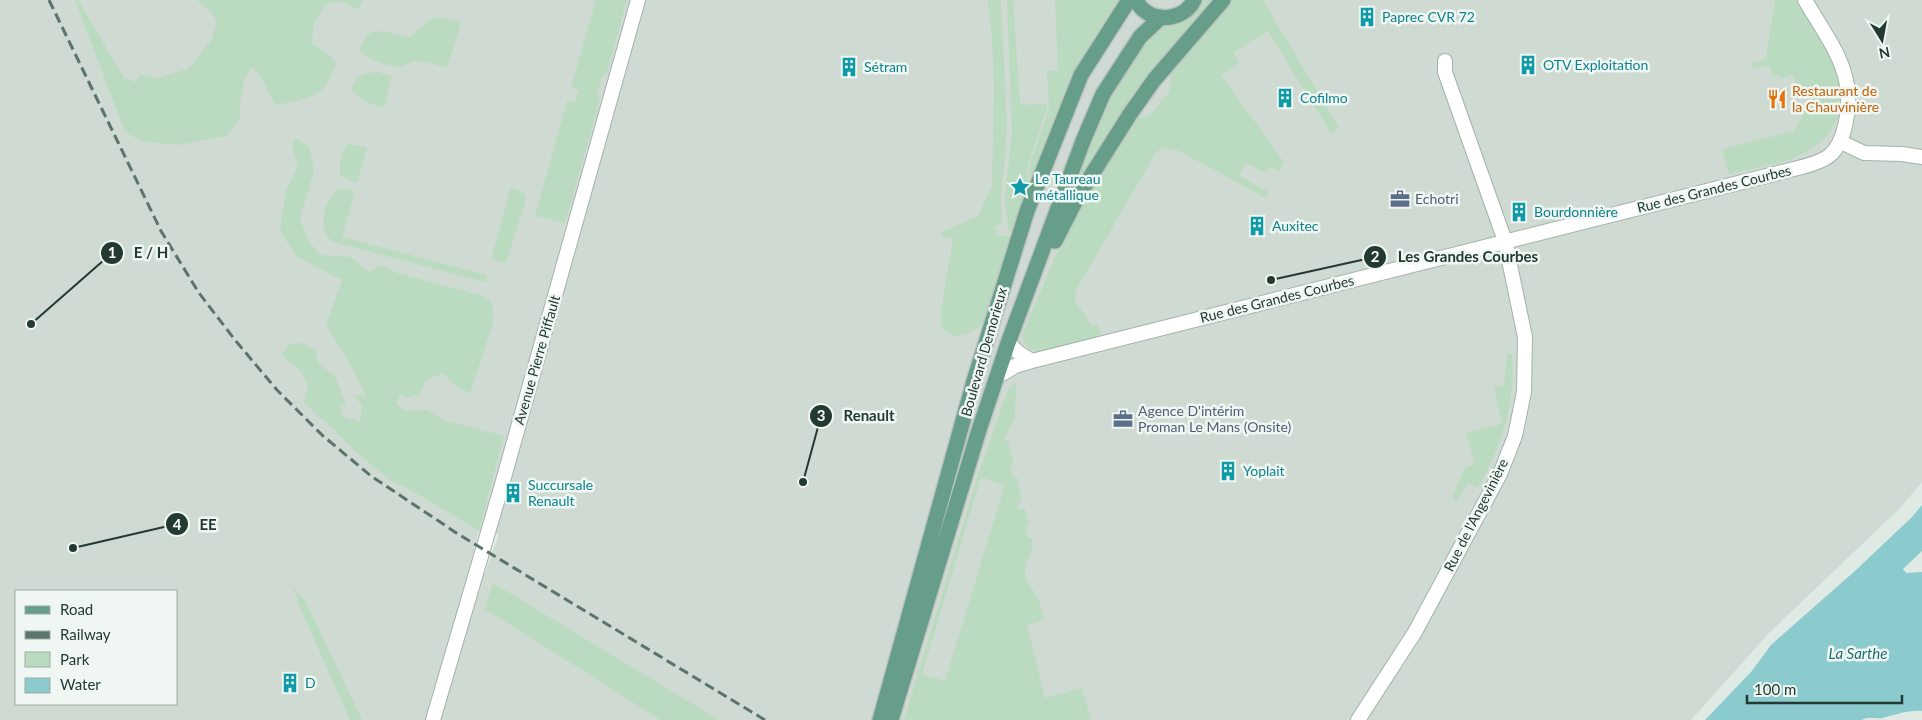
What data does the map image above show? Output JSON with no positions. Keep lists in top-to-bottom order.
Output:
{
  "streets": {
    "main road": ["Boulevard Demorieux"],
    "street": ["Rue des Grandes Courbes", "Avenue Pierre Piffault", "Rue de l'Angevinière"]
  },
  "crossings": [
    ["Rue des Grandes Courbes", "Rue de l'Angevinière"]
  ],
  "water": ["La Sarthe"],
  "places": {
    "building": [
      "Paprec CVR 72",
      "OTV Exploitation",
      "Sétram",
      "Cofilmo",
      "Bourdonnière",
      "Auxitec",
      "Yoplait",
      "Succursale Renault",
      "D"
    ],
    "restaurant": ["Restaurant de la Chauvinière"],
    "place": ["Le Taureau métallique"],
    "office": ["Echotri", "Agence D'intérim Proman Le Mans (Onsite)"],
    "other": [
      "Les Grandes Courbes",
      "E / H",
      "Renault",
      "EE"
    ]
  },
  "legend": [
    "Road",
    "Railway",
    "Park",
    "Water"
  ],
  "scale_bar": "100 m",
  "north": "bottom"
}
